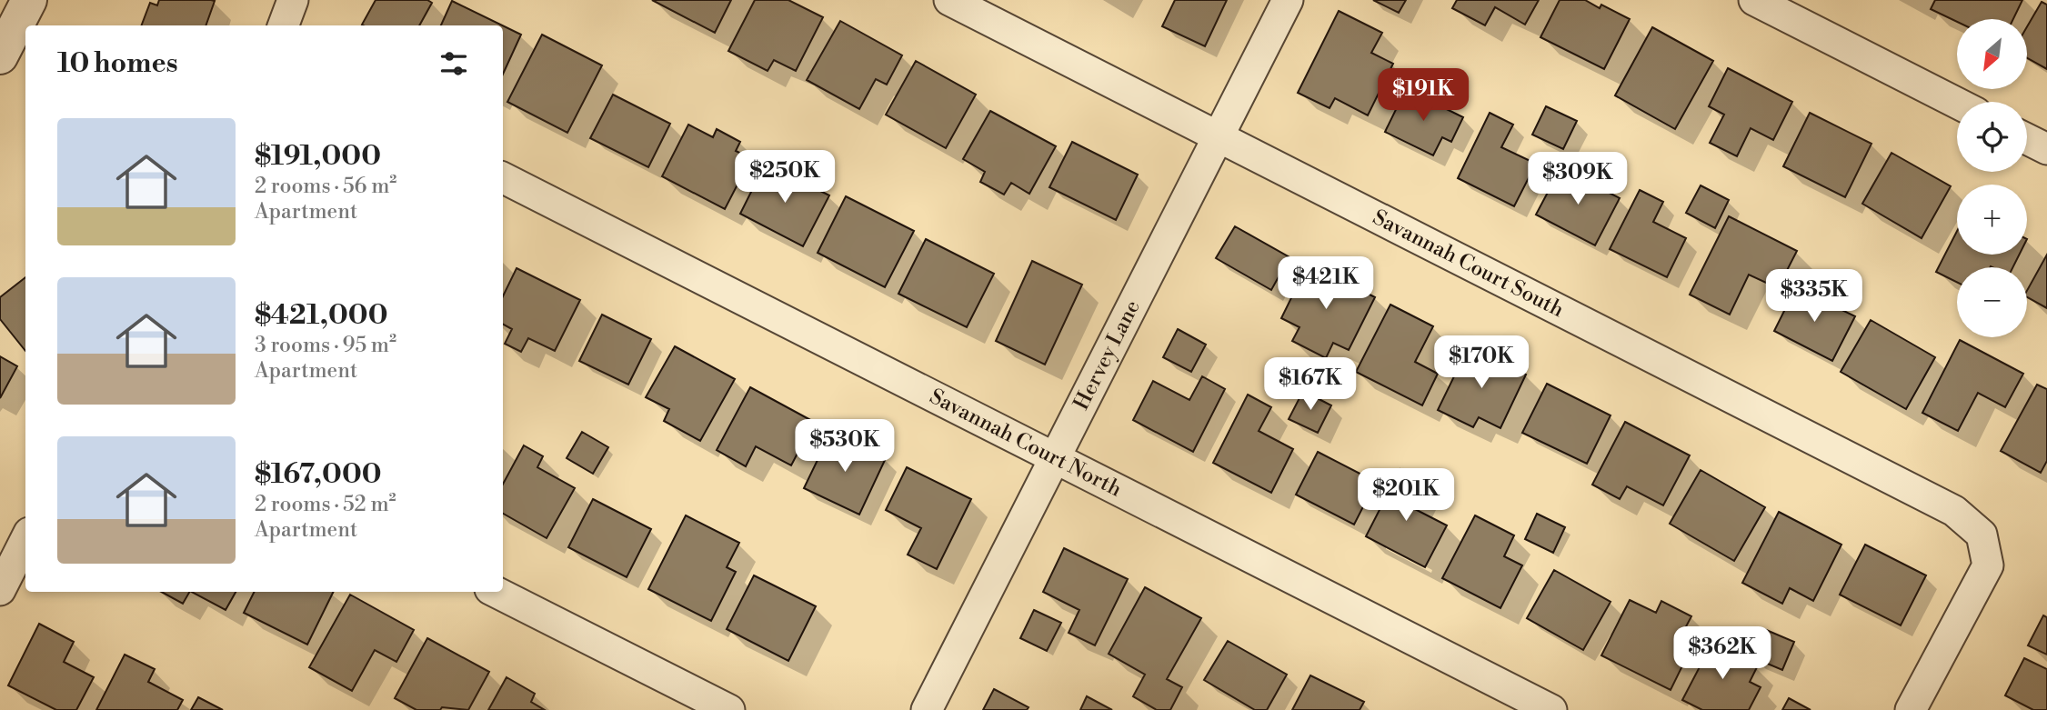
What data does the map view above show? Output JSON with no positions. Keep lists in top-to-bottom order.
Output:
{
  "streets": {
    "street": ["Savannah Court South", "Hervey Lane", "Savannah Court North"]
  },
  "crossings": [
    ["Savannah Court South", "Hervey Lane"],
    ["Hervey Lane", "Savannah Court North"]
  ],
  "north": "bottom left",
  "page": {
    "map_buttons": ["+", "−"],
    "heading": "10 homes",
    "price": [
      "$191K",
      "$250K",
      "$309K",
      "$421K",
      "$335K",
      "$170K",
      "$167K",
      "$530K",
      "$201K",
      "$362K"
    ],
    "list": [
      {
        "name": "$191,000",
        "note": "2 rooms · 56 m² · Apartment"
      },
      {
        "name": "$421,000",
        "note": "3 rooms · 95 m² · Apartment"
      },
      {
        "name": "$167,000",
        "note": "2 rooms · 52 m² · Apartment"
      }
    ]
  }
}
